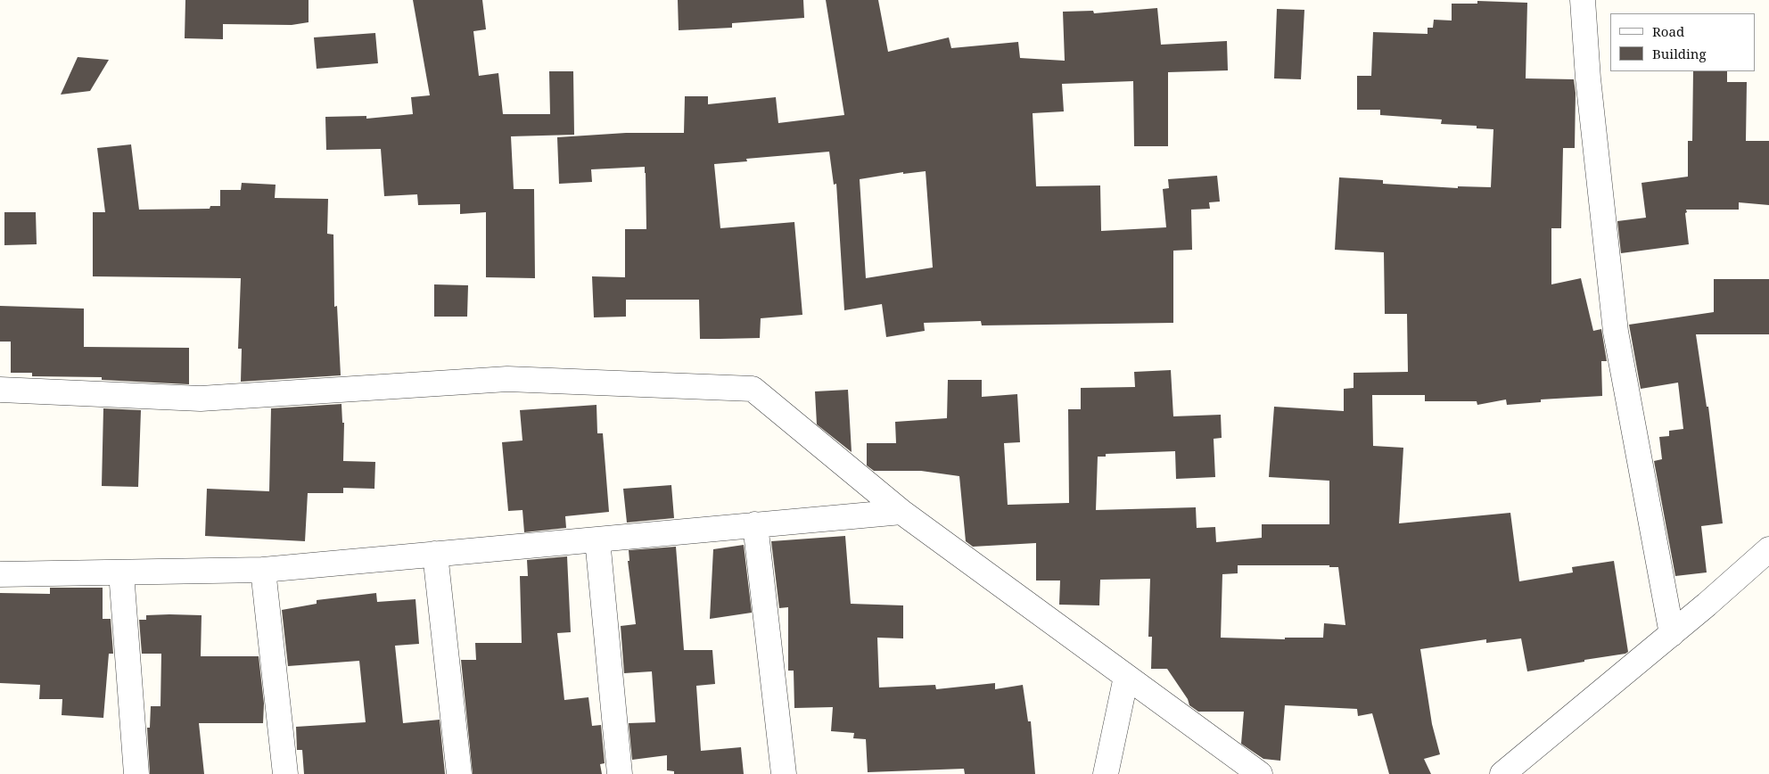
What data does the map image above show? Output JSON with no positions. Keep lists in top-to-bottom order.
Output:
{
  "legend": ["Road", "Building"]
}
